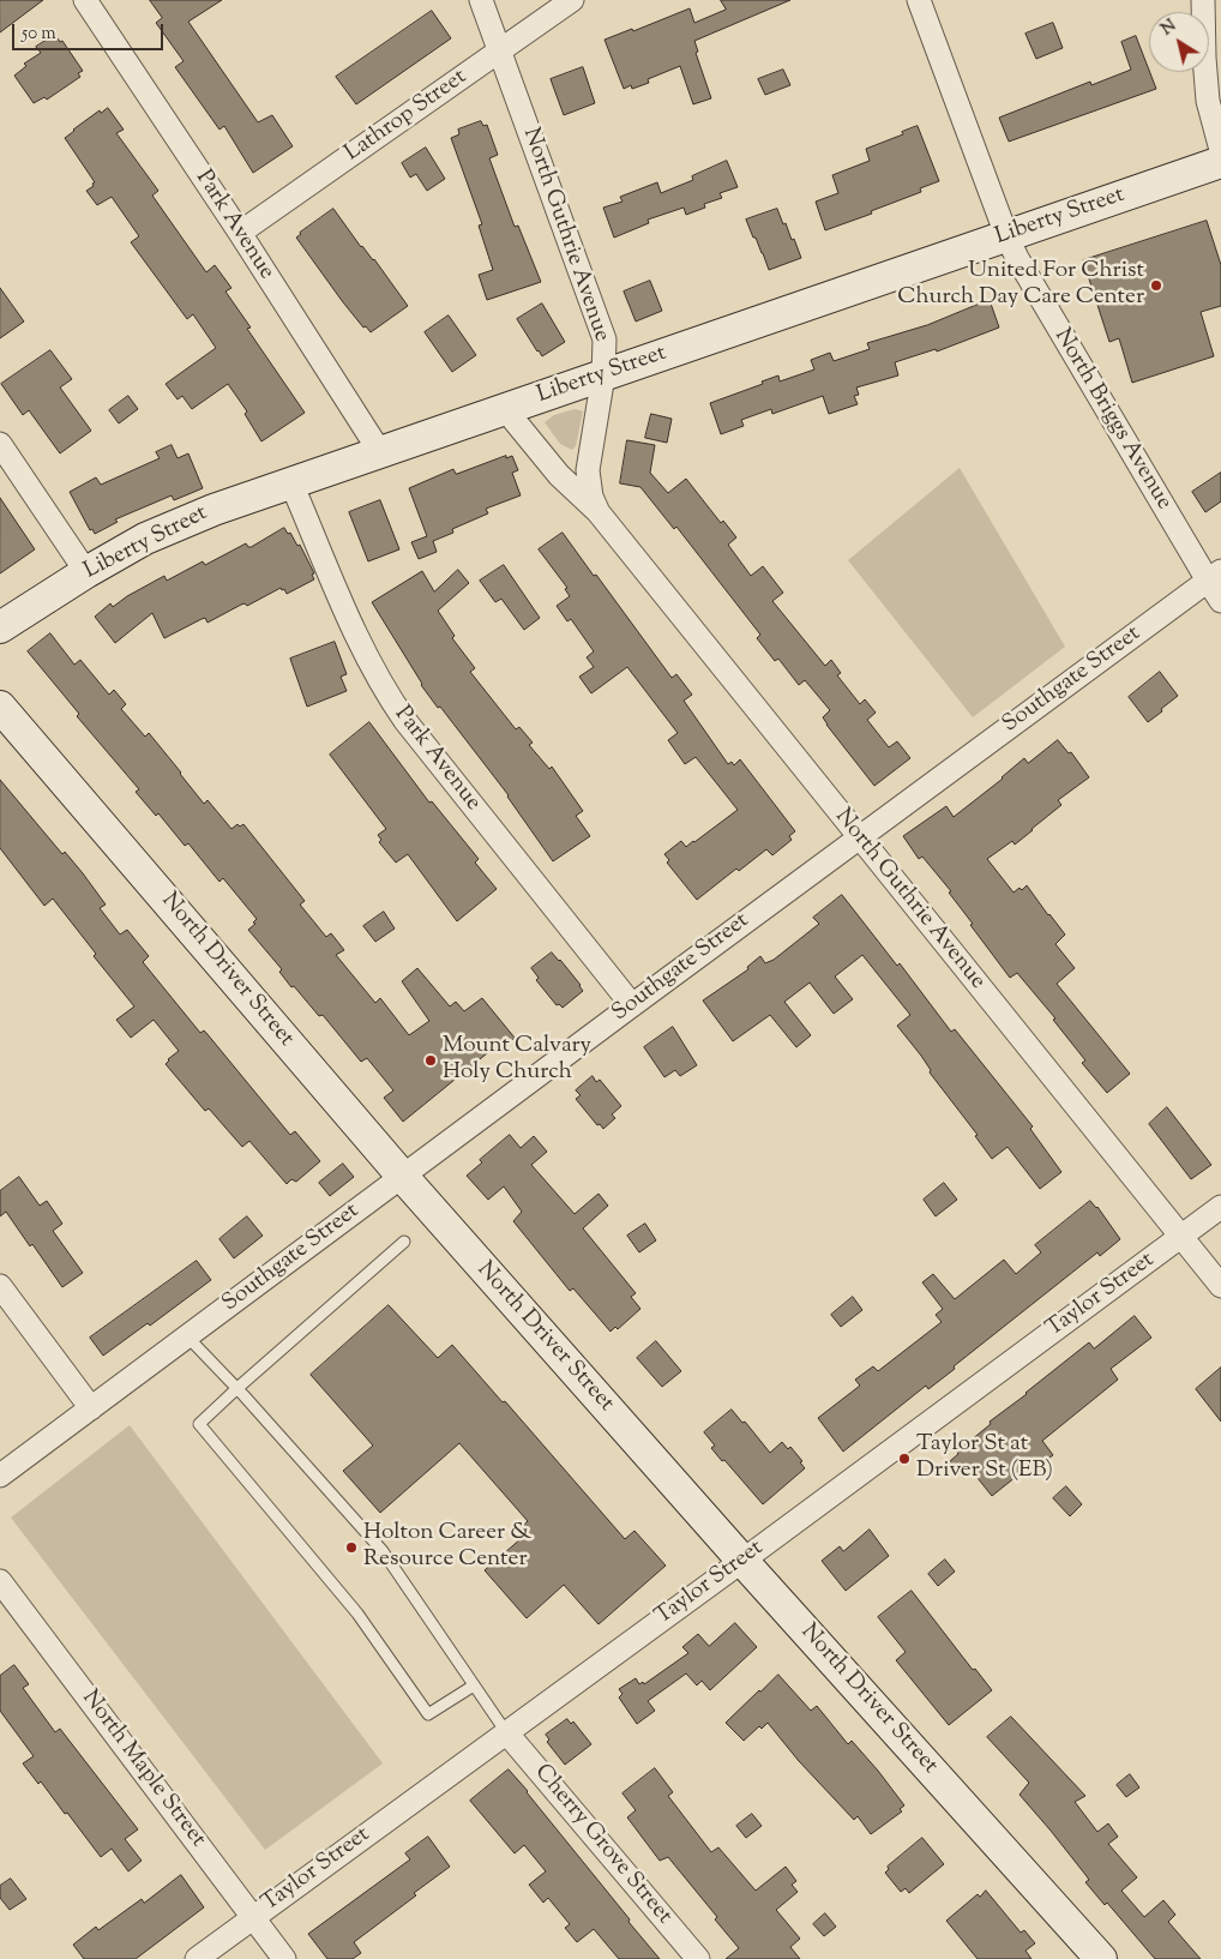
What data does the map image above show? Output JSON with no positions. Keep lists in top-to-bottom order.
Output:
{
  "streets": {
    "street": [
      "Lathrop Street",
      "Liberty Street",
      "Park Avenue",
      "North Guthrie Avenue",
      "North Briggs Avenue",
      "Southgate Street",
      "North Driver Street",
      "Taylor Street",
      "North Maple Street",
      "Cherry Grove Street"
    ]
  },
  "crossings": [
    ["Lathrop Street", "Park Avenue"],
    ["Lathrop Street", "North Guthrie Avenue"],
    ["Liberty Street", "Park Avenue"],
    ["Liberty Street", "North Guthrie Avenue"],
    ["Liberty Street", "North Briggs Avenue"],
    ["Park Avenue", "Southgate Street"],
    ["North Guthrie Avenue", "Southgate Street"],
    ["North Guthrie Avenue", "Taylor Street"],
    ["North Briggs Avenue", "Southgate Street"],
    ["Southgate Street", "North Driver Street"],
    ["North Driver Street", "Taylor Street"],
    ["Taylor Street", "North Maple Street"],
    ["Taylor Street", "Cherry Grove Street"]
  ],
  "places": [
    "United For Christ Church Day Care Center",
    "Mount Calvary Holy Church",
    "Taylor St at Driver St (EB)",
    "Holton Career & Resource Center"
  ],
  "scale_bar": "50 m",
  "north": "top left"
}
